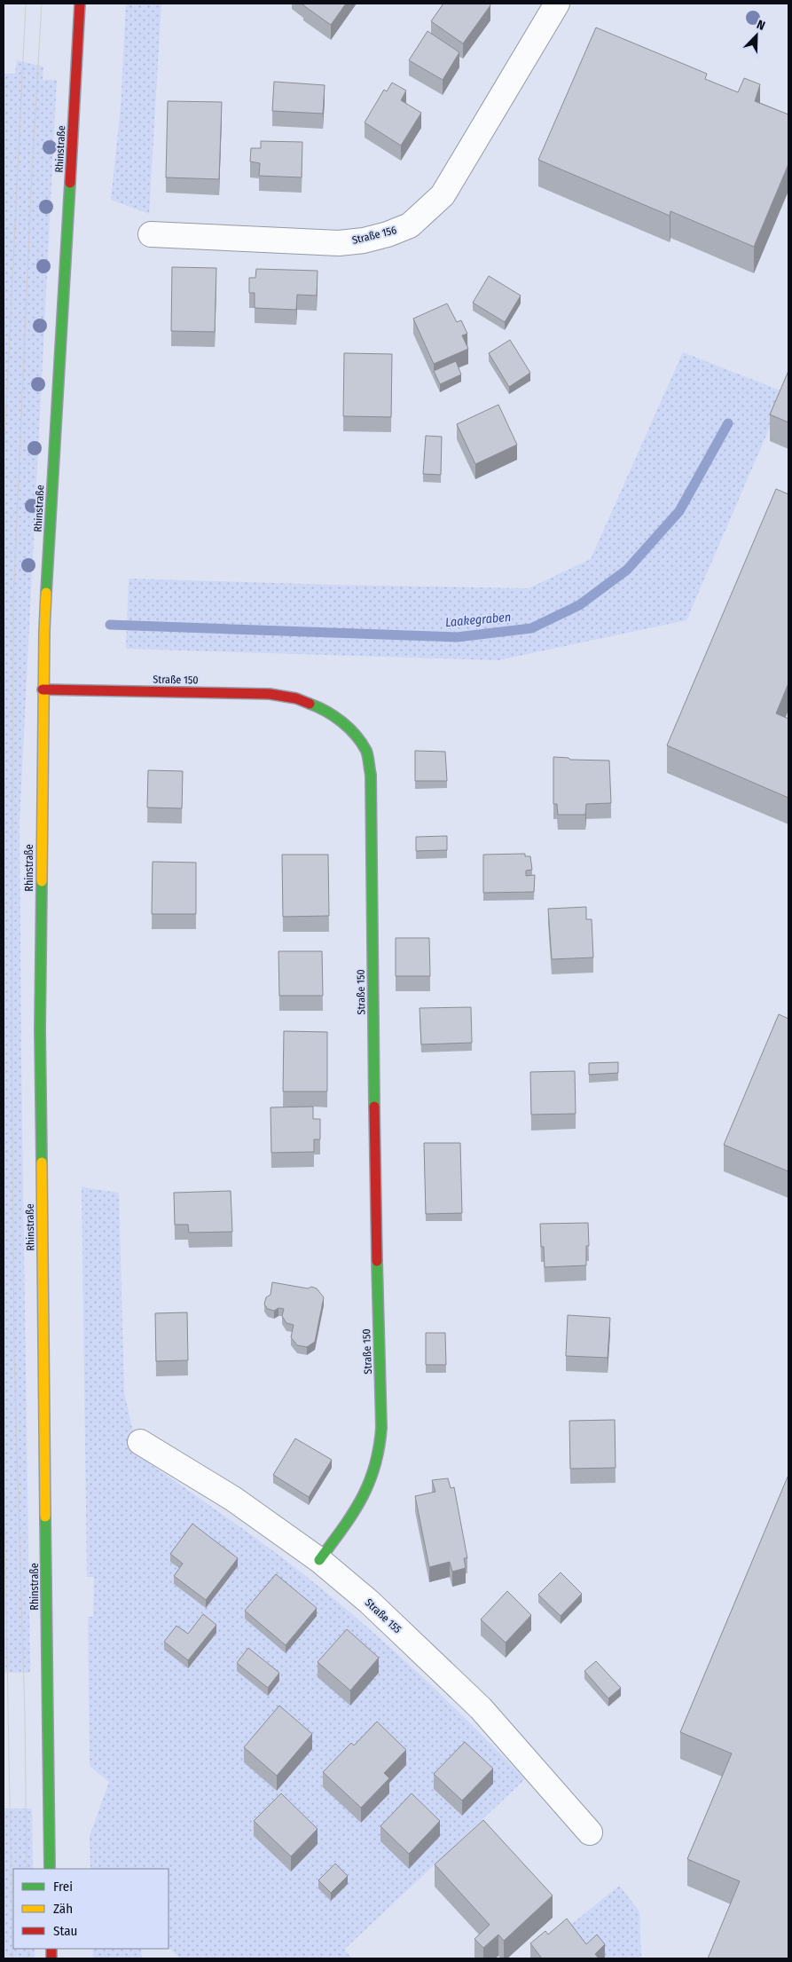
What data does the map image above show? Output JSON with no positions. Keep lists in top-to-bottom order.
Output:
{
  "streets": {
    "main road": ["Rhinstraße", "Straße 150"],
    "street": ["Straße 156", "Straße 155"]
  },
  "crossings": [
    ["Rhinstraße", "Straße 150"],
    ["Straße 150", "Straße 155"]
  ],
  "water": ["Laakegraben"],
  "legend": ["Frei", "Zäh", "Stau"],
  "north": "top right"
}
